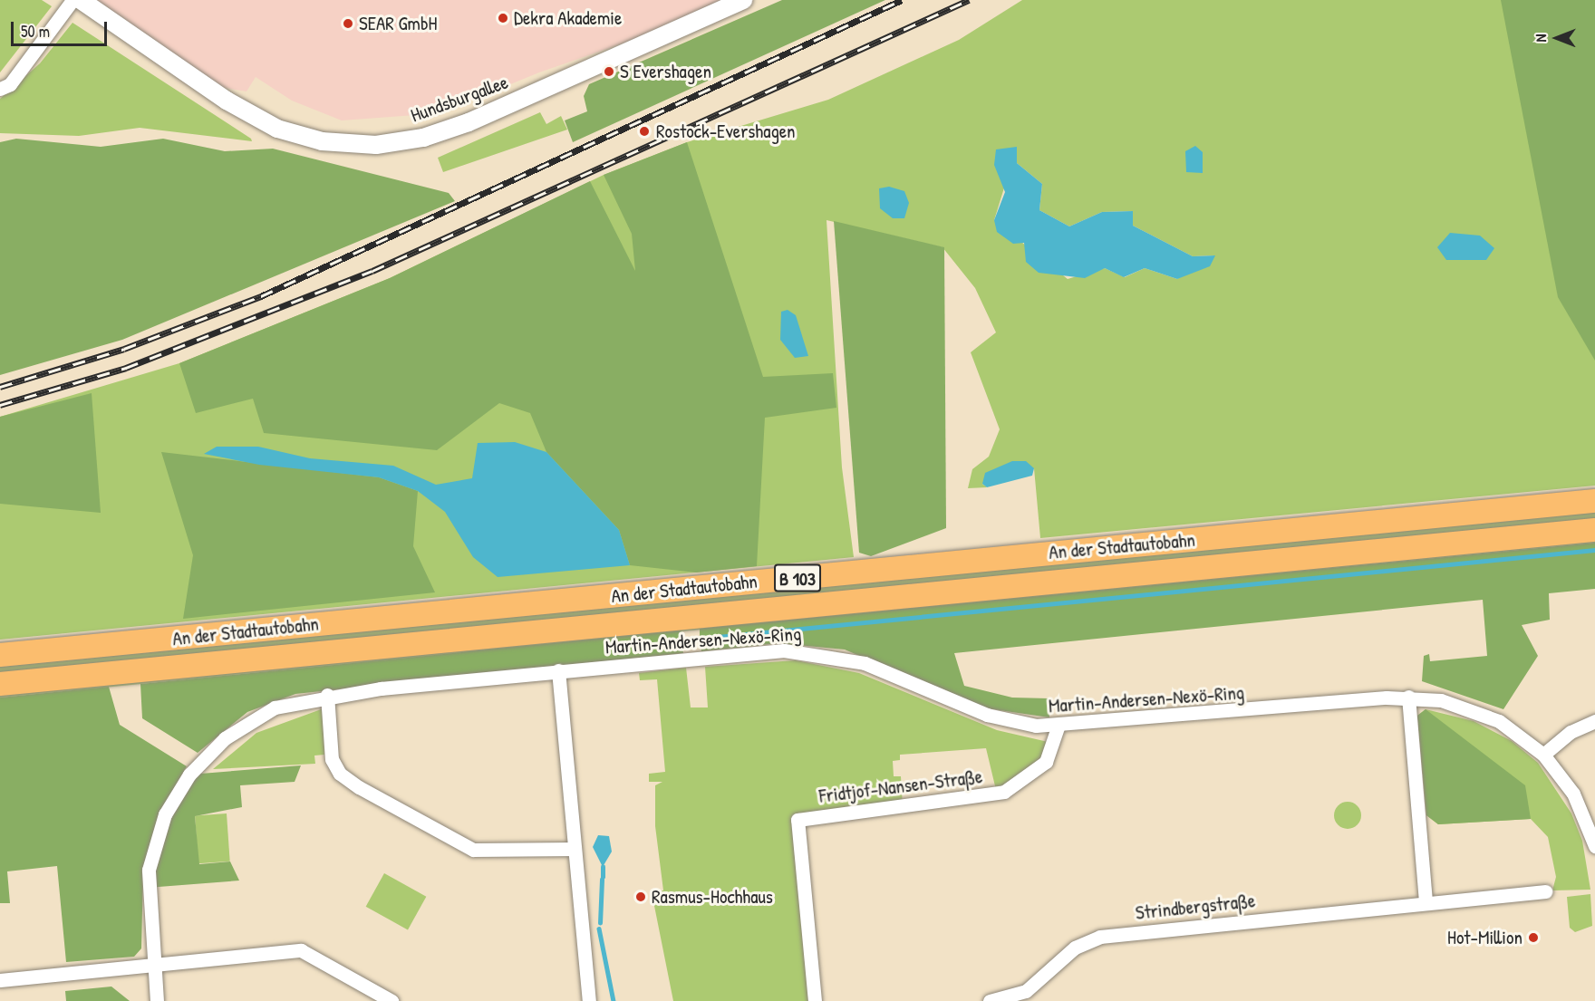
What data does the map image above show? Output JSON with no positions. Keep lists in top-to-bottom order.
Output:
{
  "streets": {
    "highway": ["An der Stadtautobahn", "B 103"],
    "street": [
      "Hundsburgallee",
      "Martin-Andersen-Nexö-Ring",
      "Fridtjof-Nansen-Straße",
      "Strindbergstraße"
    ]
  },
  "crossings": [
    ["Martin-Andersen-Nexö-Ring", "Fridtjof-Nansen-Straße"]
  ],
  "places": [
    "Dekra Akademie",
    "SEAR GmbH",
    "S Evershagen",
    "Rostock-Evershagen",
    "Rasmus-Hochhaus",
    "Hot-Million"
  ],
  "scale_bar": "50 m",
  "north": "left"
}
